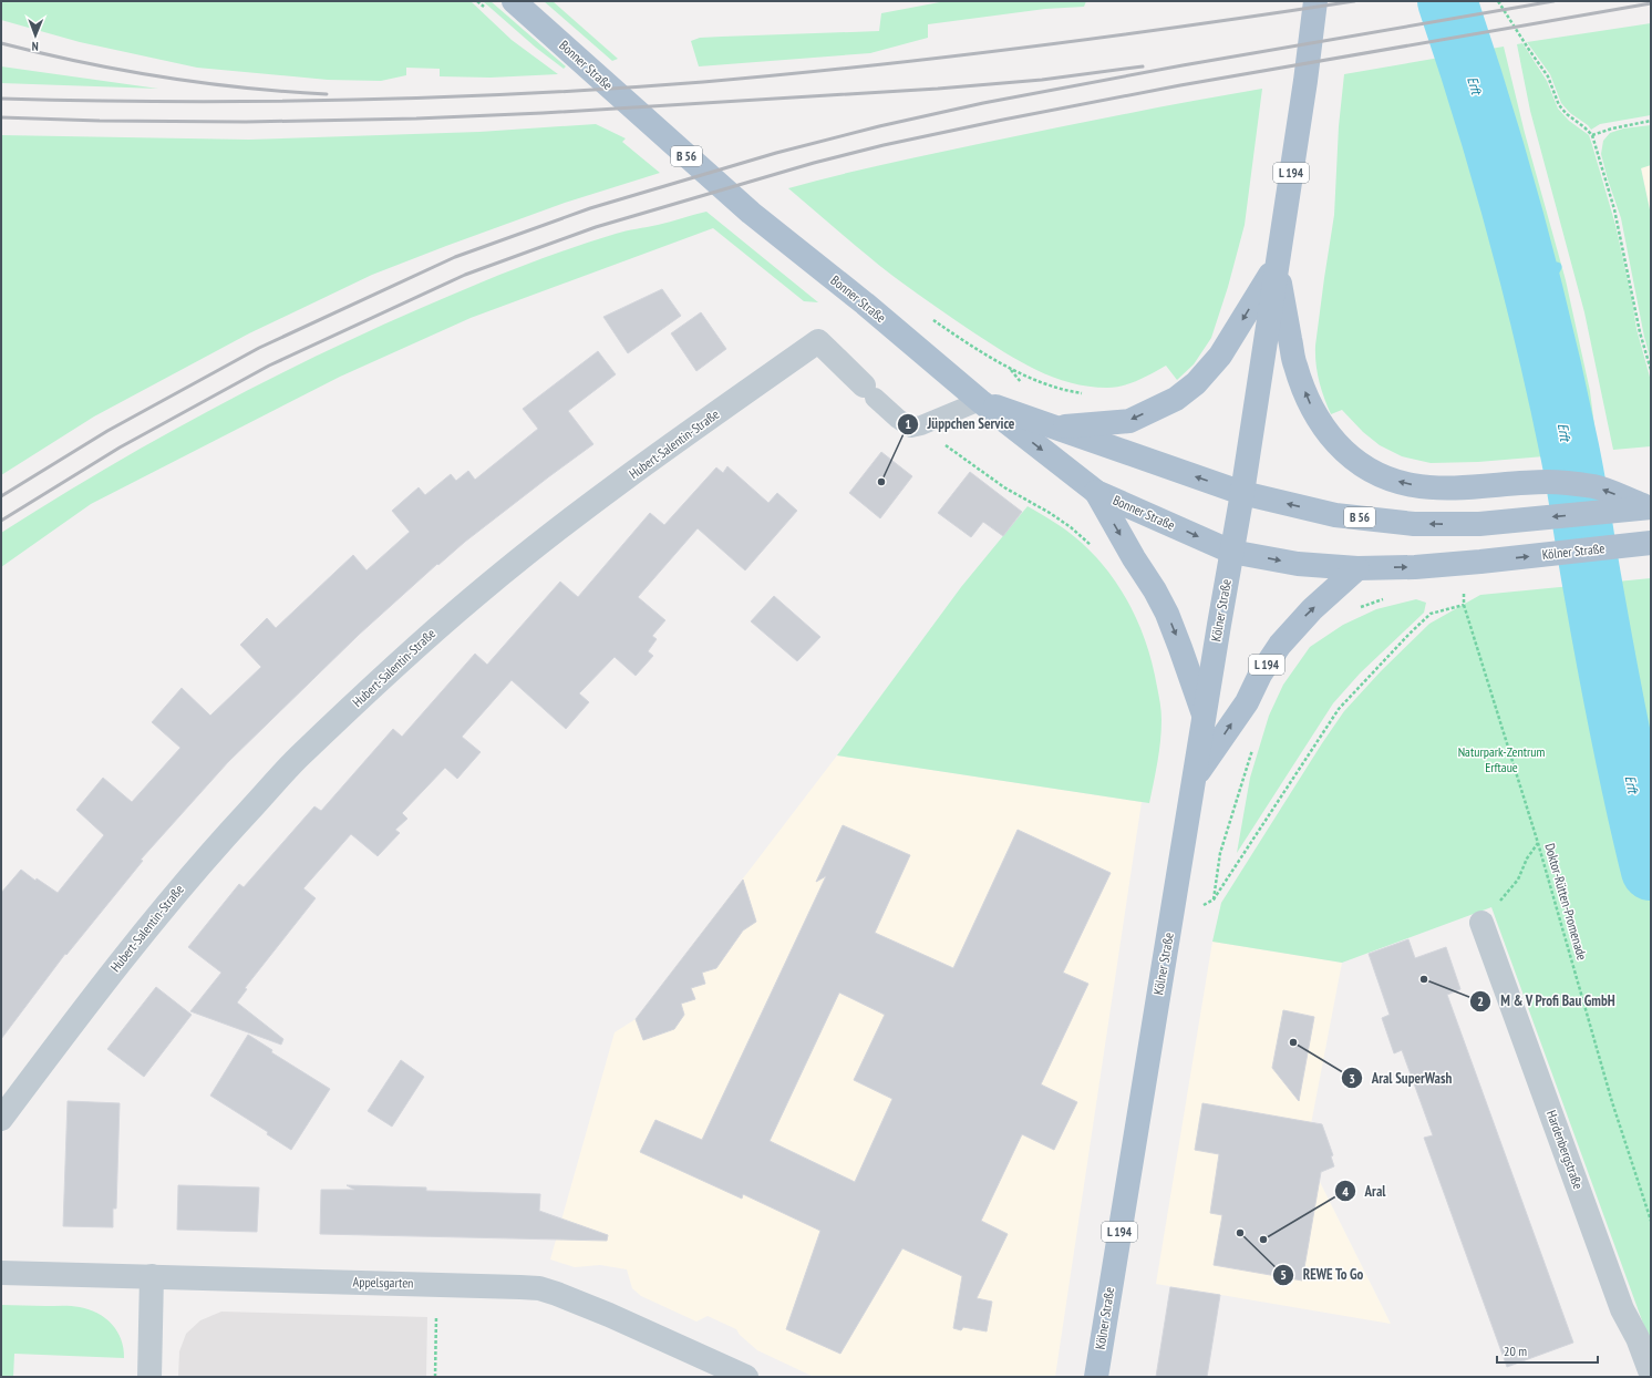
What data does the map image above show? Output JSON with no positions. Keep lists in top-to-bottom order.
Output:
{
  "streets": {
    "main road": [
      "Bonner Straße",
      "B 56",
      "L 194",
      "Kölner Straße"
    ],
    "street": ["Hubert-Salentin-Straße", "Hardenbergstraße", "Appelsgarten"],
    "path": ["Doktor-Rütten-Promenade"]
  },
  "crossings": [
    ["Bonner Straße", "B 56"],
    ["Bonner Straße", "Kölner Straße"],
    ["B 56", "L 194"],
    ["B 56", "Kölner Straße"],
    ["L 194", "Kölner Straße"]
  ],
  "water": ["Erft"],
  "parks": ["Naturpark-Zentrum Erftaue"],
  "places": [
    "Jüppchen Service",
    "M & V Profi Bau GmbH",
    "Aral SuperWash",
    "REWE To Go",
    "Aral"
  ],
  "scale_bar": "20 m",
  "north": "bottom"
}
